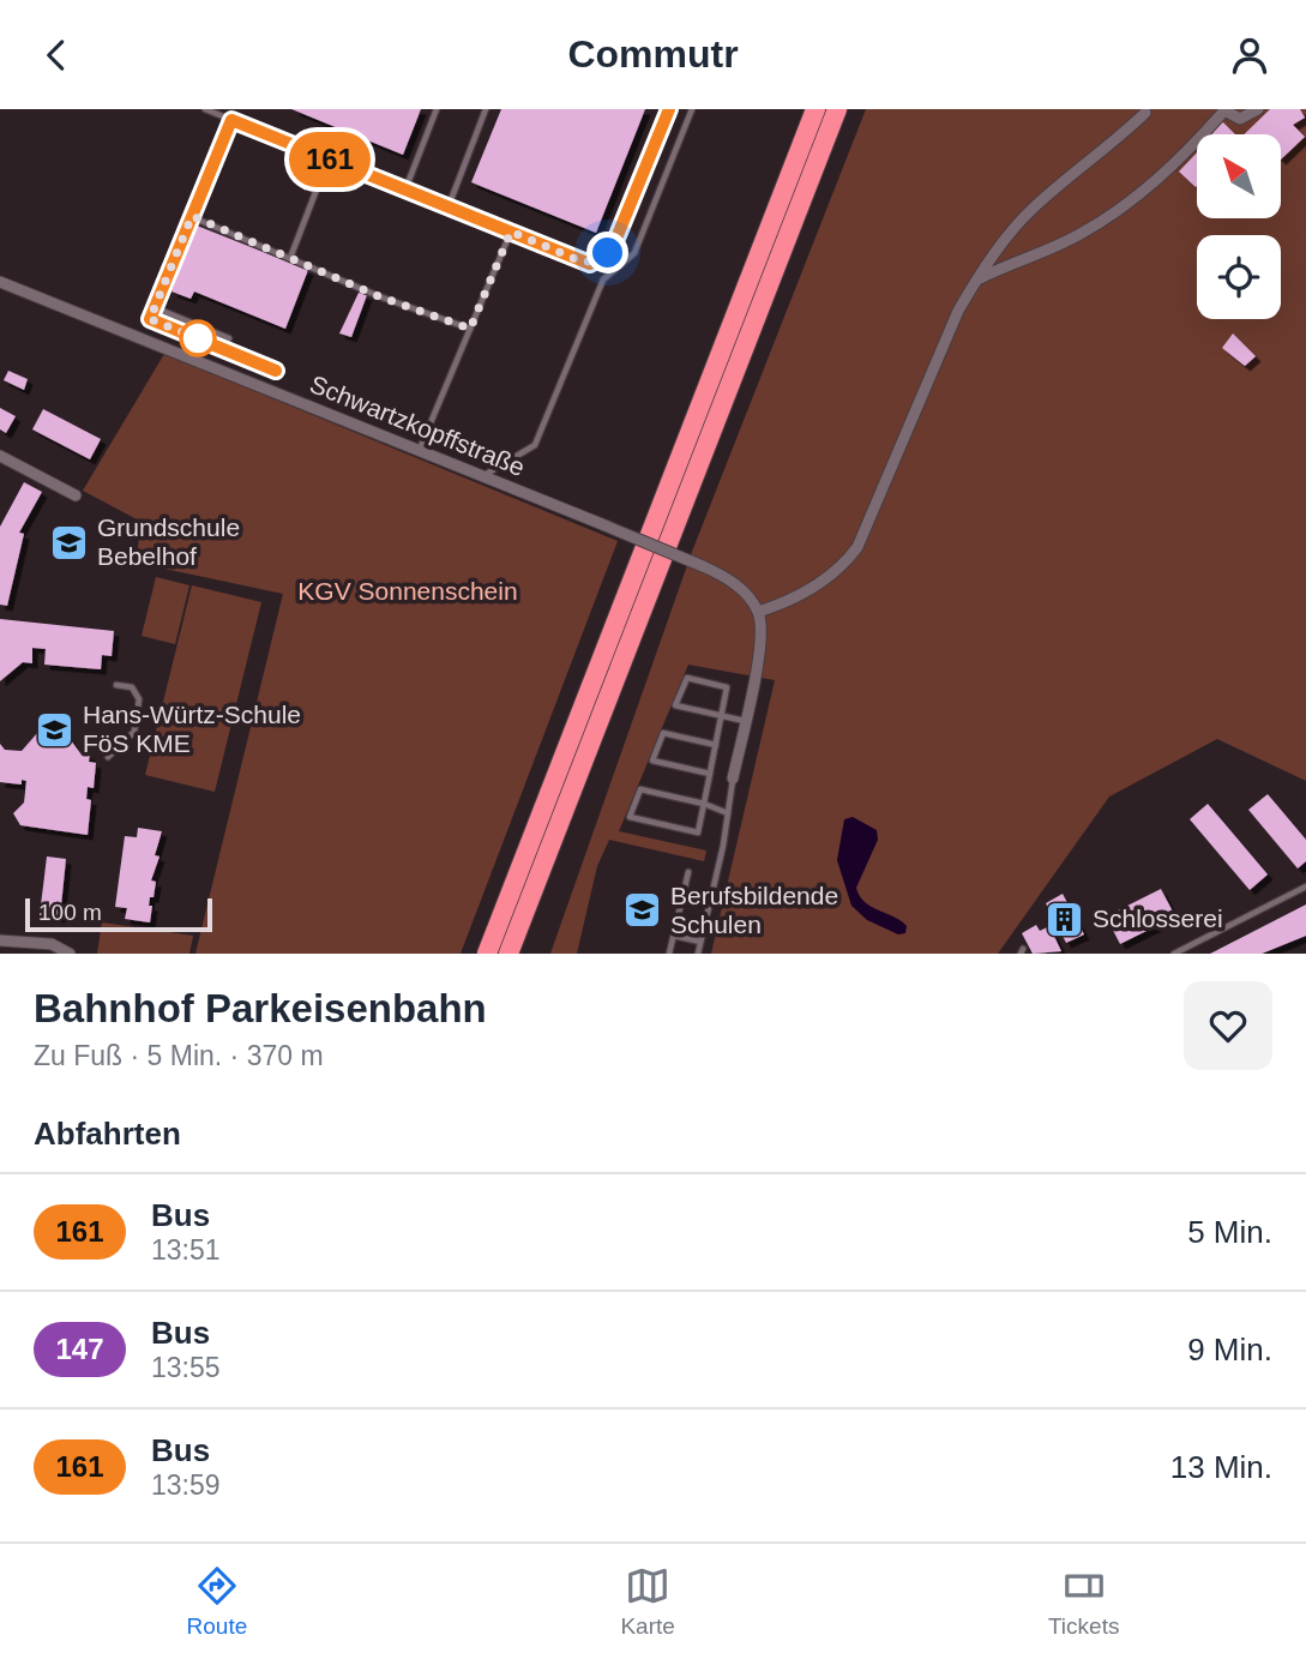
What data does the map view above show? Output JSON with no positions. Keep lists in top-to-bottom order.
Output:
{
  "streets": {
    "street": ["Schwartzkopffstraße"]
  },
  "parks": ["KGV Sonnenschein"],
  "places": {
    "school or university": ["Grundschule Bebelhof", "Hans-Würtz-Schule FöS KME", "Berufsbildende Schulen"],
    "building": ["Schlosserei"]
  },
  "lines": ["bus line 161"],
  "scale_bar": "100 m",
  "north": "top left",
  "page": {
    "header": "Commutr",
    "on_map": "161",
    "scale": "100 m",
    "heading": [
      ["Bahnhof Parkeisenbahn", "Zu Fuß · 5 Min. · 370 m"],
      "Abfahrten"
    ],
    "list": [
      {
        "mark": "161",
        "name": "Bus",
        "note": "13:51",
        "value": "5 Min."
      },
      {
        "mark": "147",
        "name": "Bus",
        "note": "13:55",
        "value": "9 Min."
      },
      {
        "mark": "161",
        "name": "Bus",
        "note": "13:59",
        "value": "13 Min."
      }
    ],
    "tabs": ["Route", "Karte", "Tickets"]
  }
}
